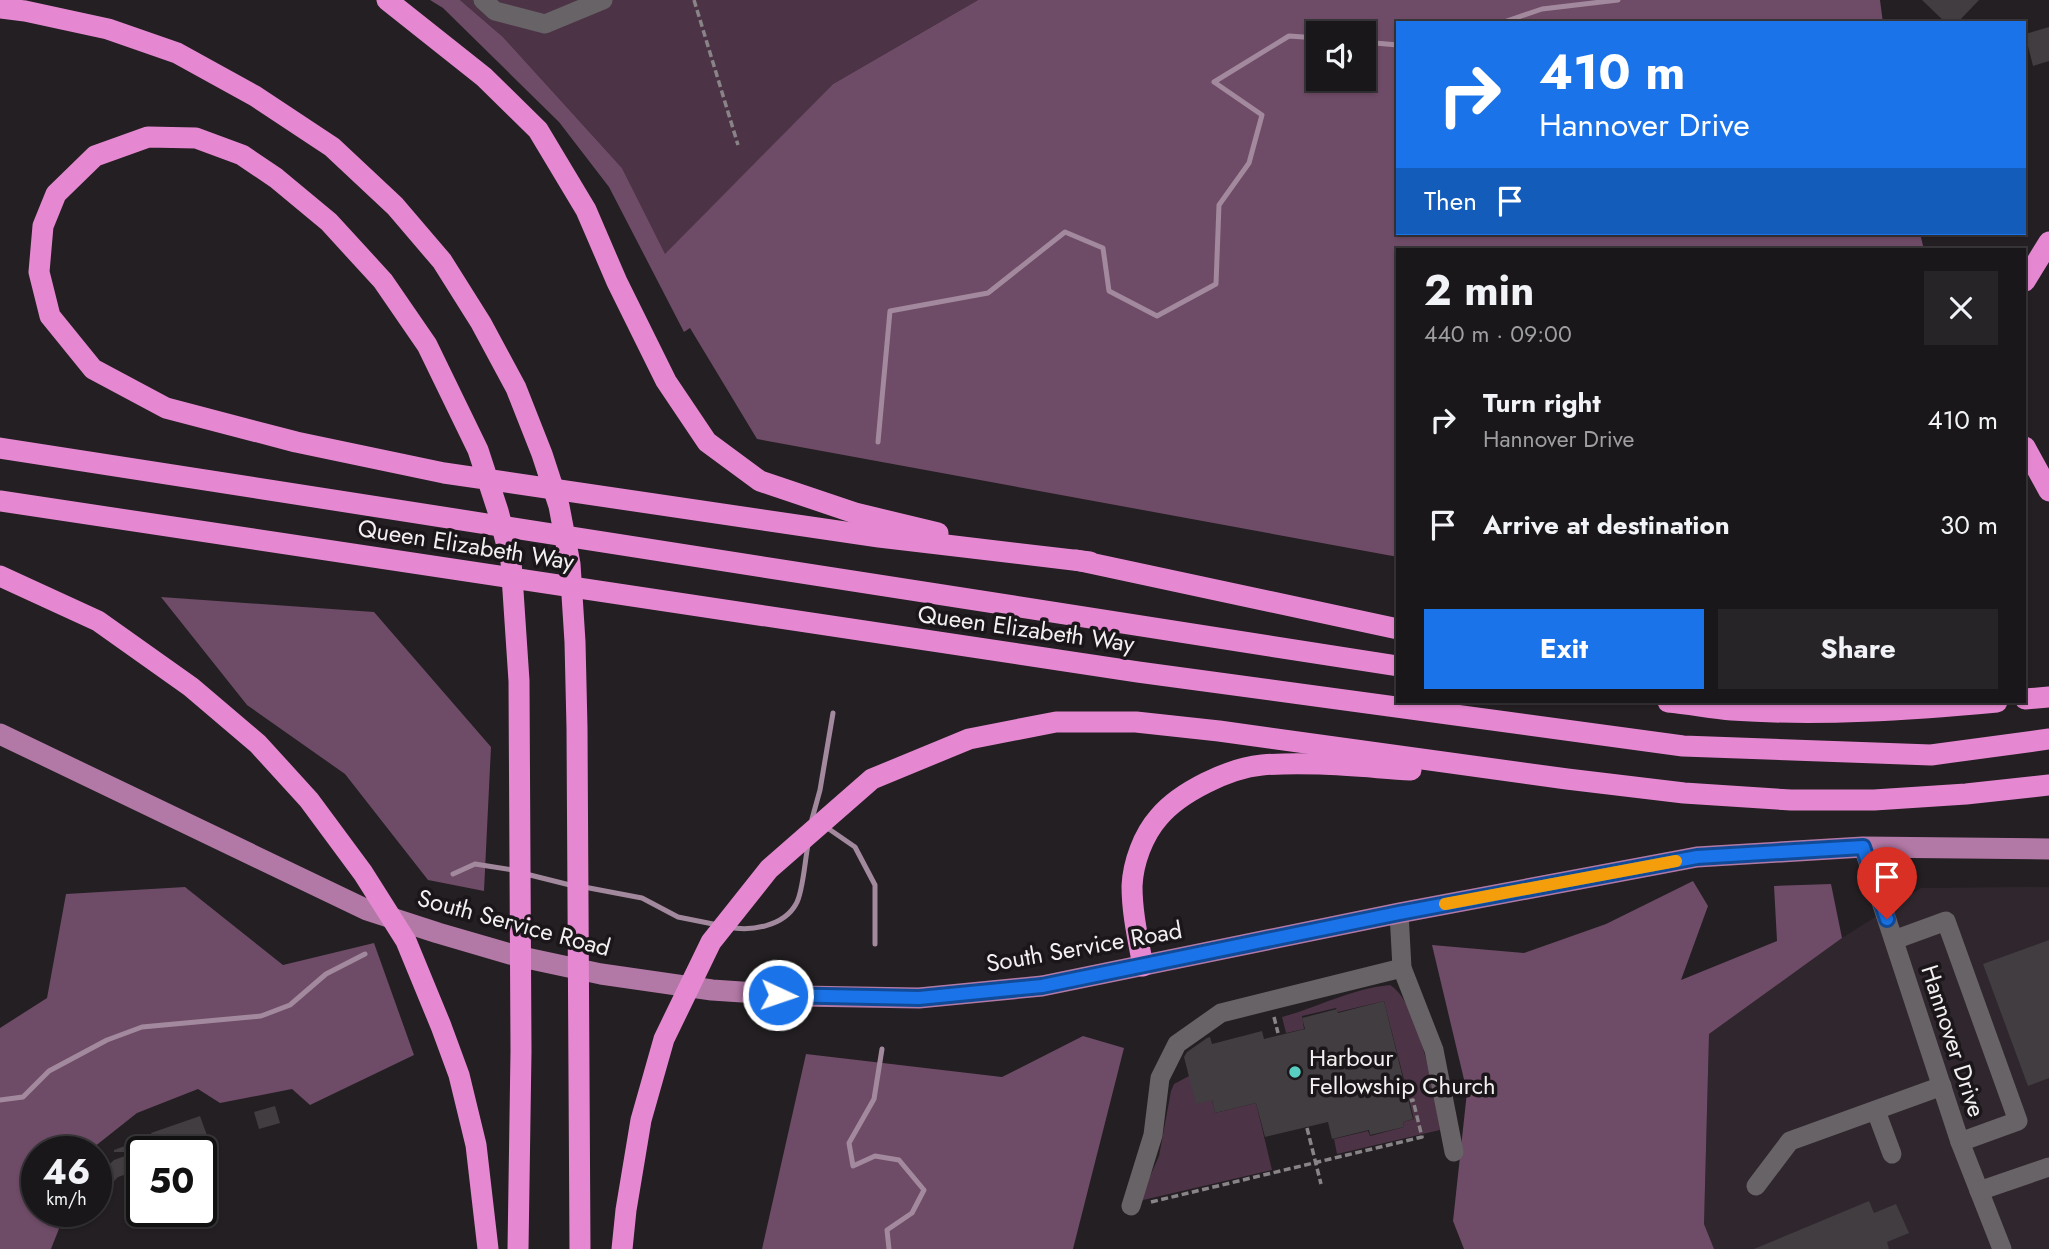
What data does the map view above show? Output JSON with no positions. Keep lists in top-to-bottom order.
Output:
{
  "streets": {
    "highway": ["Queen Elizabeth Way"],
    "main road": ["South Service Road"],
    "street": ["Hannover Drive"]
  },
  "crossings": [
    ["South Service Road", "Hannover Drive"]
  ],
  "places": ["Harbour Fellowship Church"],
  "page": {
    "turn": ["410 m", "Hannover Drive"],
    "then": "Then",
    "heading": ["2 min", "440 m · 09:00"],
    "list": [
      {
        "name": "Turn right",
        "note": "Hannover Drive",
        "value": "410 m"
      },
      {
        "name": "Arrive at destination",
        "value": "30 m"
      }
    ],
    "buttons": ["Exit", "Share"],
    "speed": "46 km/h",
    "limit": "50"
  }
}
